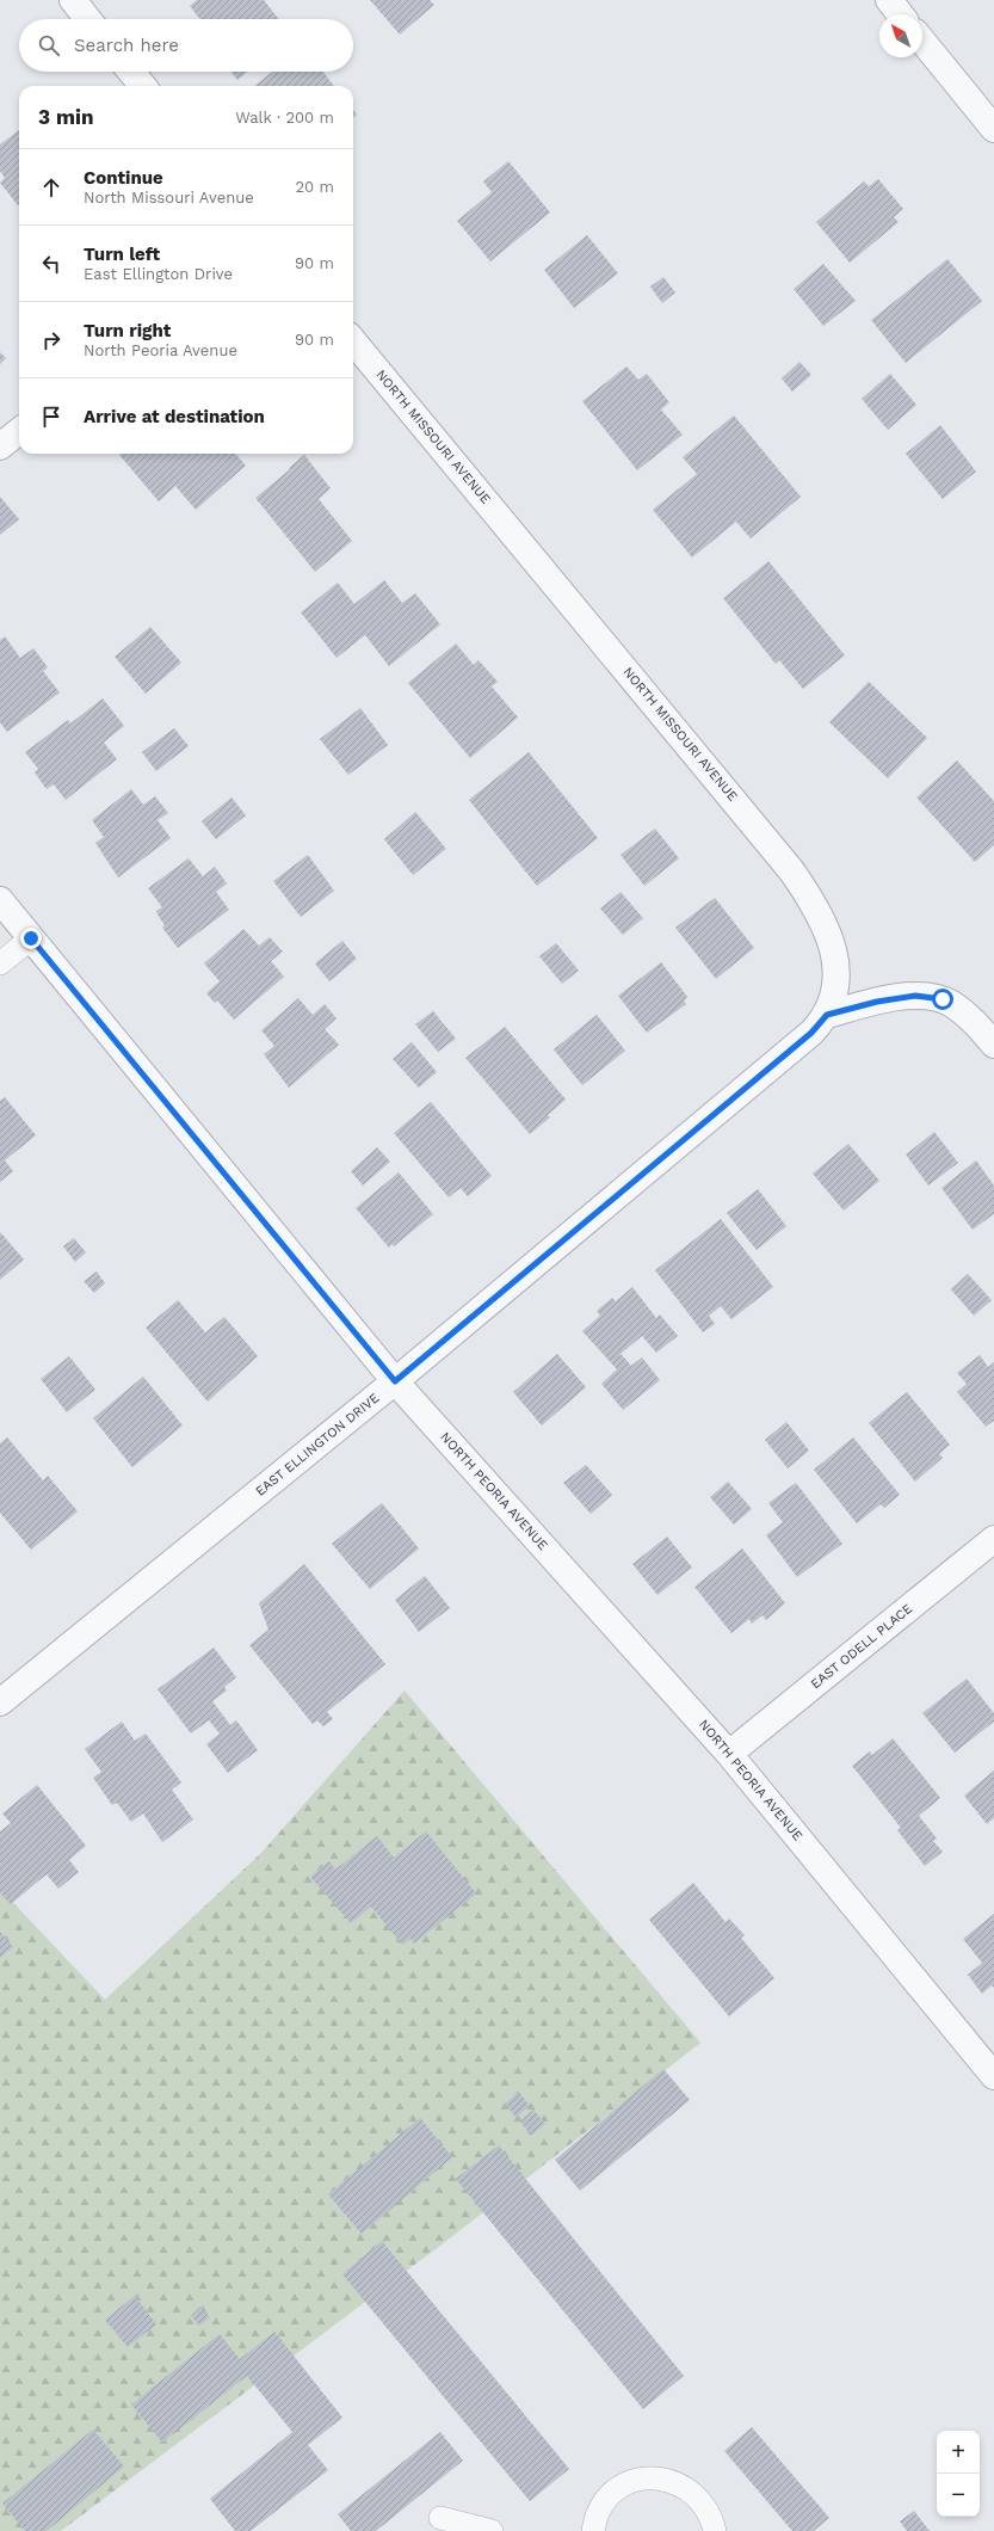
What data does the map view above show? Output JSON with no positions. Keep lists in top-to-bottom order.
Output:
{
  "streets": {
    "street": [
      "NORTH MISSOURI AVENUE",
      "EAST ELLINGTON DRIVE",
      "NORTH PEORIA AVENUE",
      "EAST ODELL PLACE"
    ]
  },
  "crossings": [
    ["NORTH MISSOURI AVENUE", "EAST ELLINGTON DRIVE"],
    ["EAST ELLINGTON DRIVE", "NORTH PEORIA AVENUE"],
    ["NORTH PEORIA AVENUE", "EAST ODELL PLACE"]
  ],
  "north": "top left",
  "page": {
    "search": "Search here",
    "heading": ["3 min", "Walk · 200 m"],
    "list": [
      ["Continue", "North Missouri Avenue", "20 m"],
      ["Turn left", "East Ellington Drive", "90 m"],
      ["Turn right", "North Peoria Avenue", "90 m"],
      "Arrive at destination"
    ],
    "map_buttons": ["+", "−"]
  }
}
